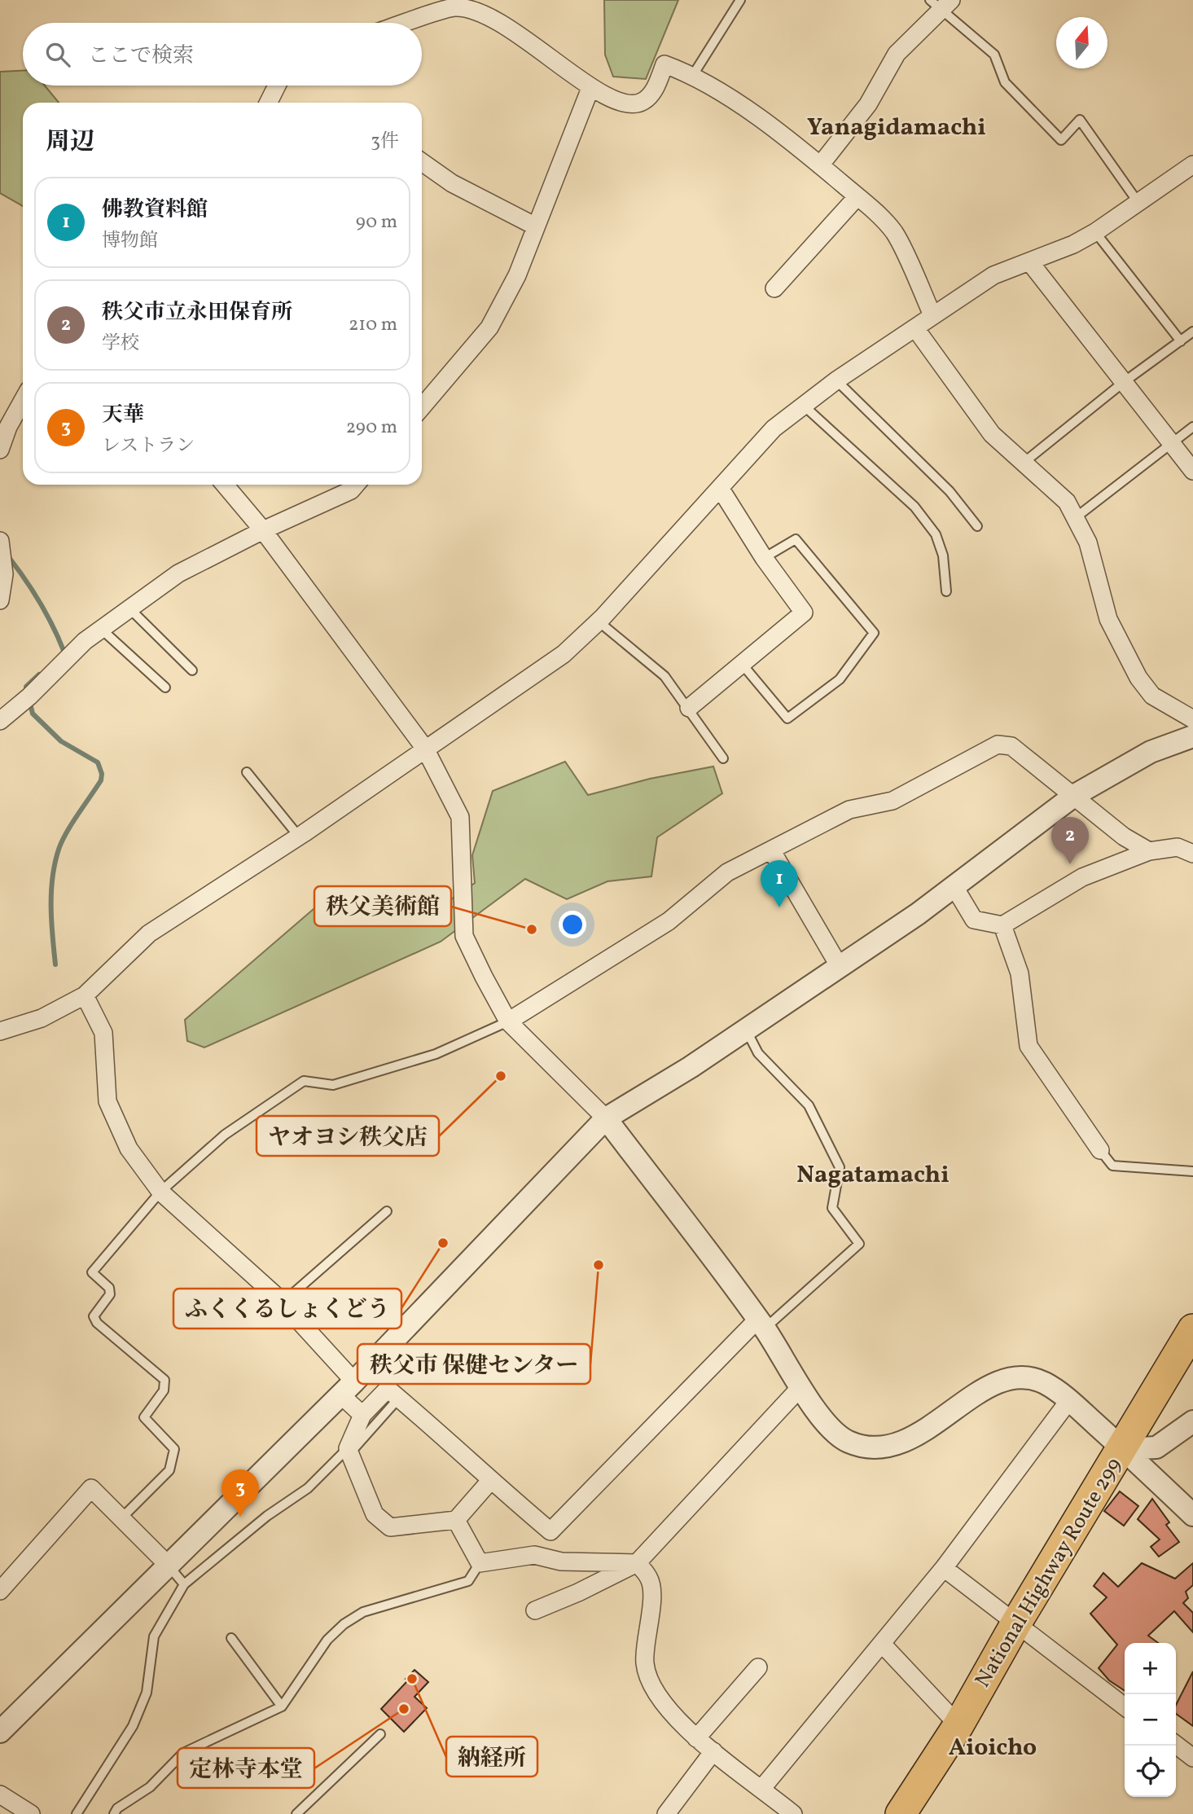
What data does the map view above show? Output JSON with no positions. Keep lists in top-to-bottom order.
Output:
{
  "streets": {
    "highway": ["National Highway Route 299"]
  },
  "districts": ["Yanagidamachi", "Nagatamachi", "Aioicho"],
  "places": [
    "秩父美術館",
    "ヤオヨシ秩父店",
    "ふくくるしょくどう",
    "秩父市 保健センター",
    "納経所",
    "定林寺本堂"
  ],
  "north": "top",
  "page": {
    "search": "ここで検索",
    "heading": ["周辺", "3件"],
    "list": [
      {
        "mark": "1",
        "name": "佛教資料館",
        "note": "博物館",
        "value": "90 m"
      },
      {
        "mark": "2",
        "name": "秩父市立永田保育所",
        "note": "学校",
        "value": "210 m"
      },
      {
        "mark": "3",
        "name": "天華",
        "note": "レストラン",
        "value": "290 m"
      }
    ],
    "pins": ["2", "1", "3"],
    "map_buttons": ["+", "−"]
  }
}
